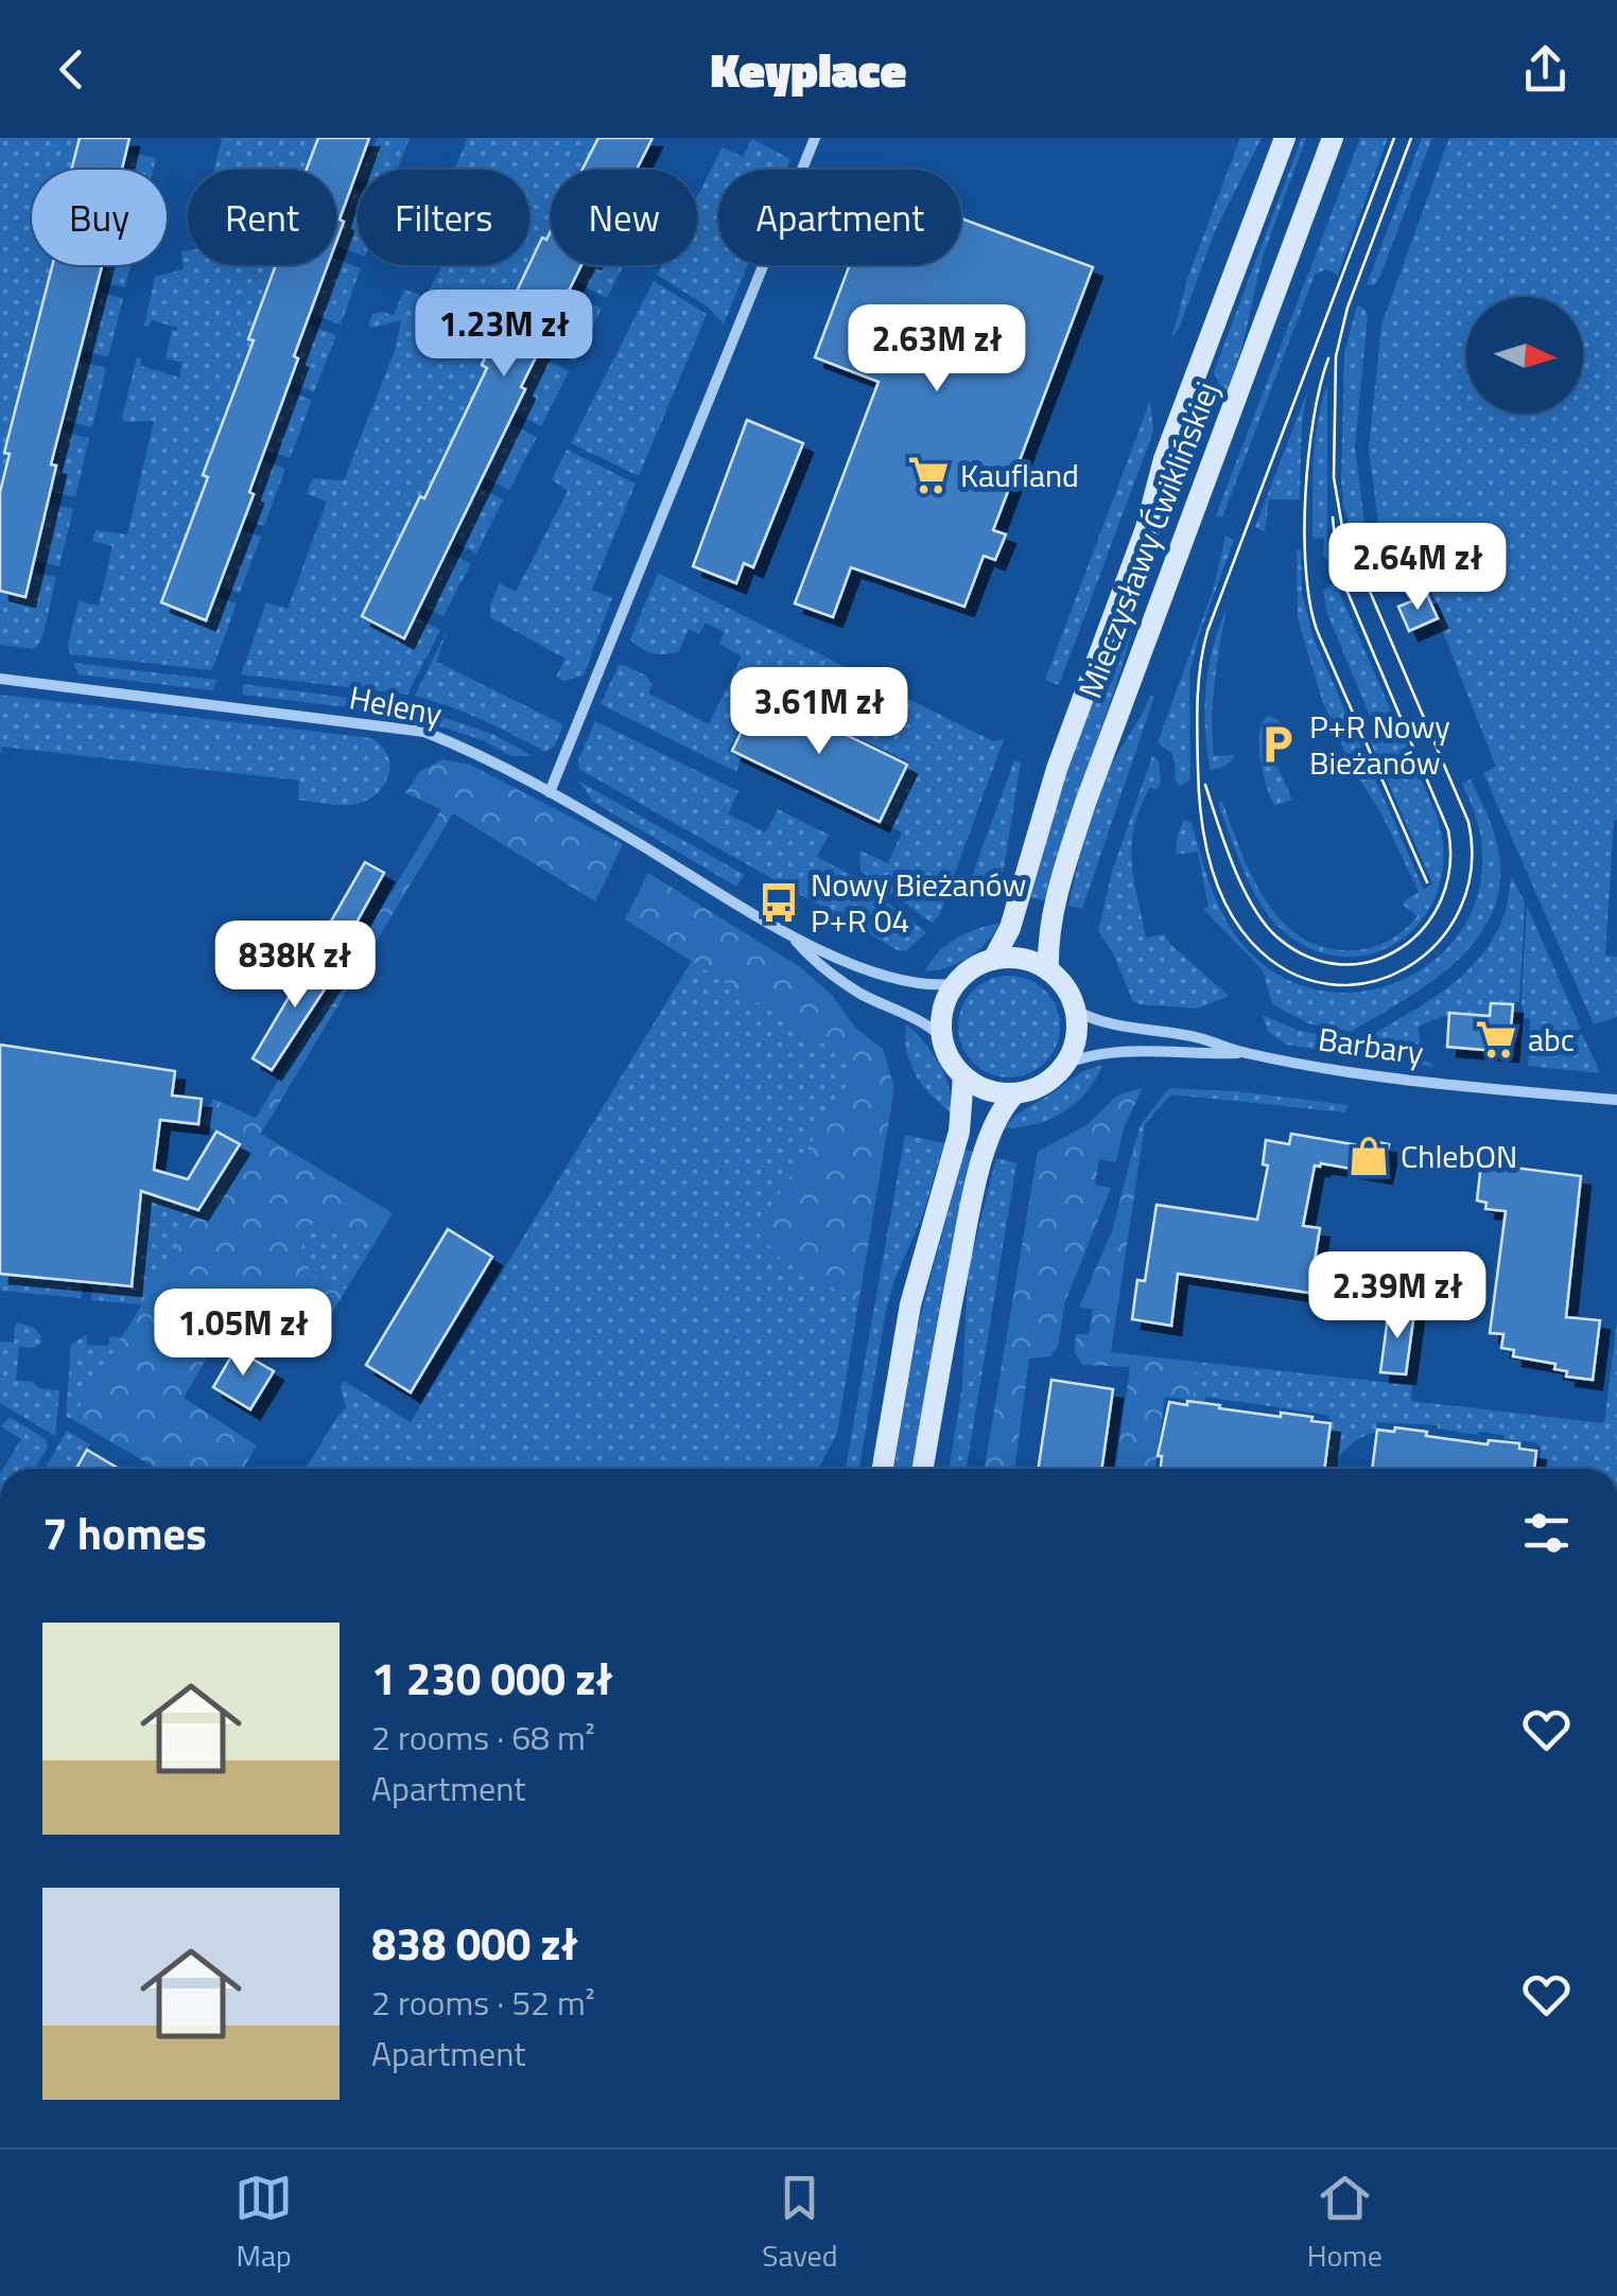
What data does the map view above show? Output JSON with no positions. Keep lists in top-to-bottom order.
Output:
{
  "streets": {
    "street": ["Mieczysławy Ćwiklińskiej", "Heleny", "Barbary"]
  },
  "crossings": [
    ["Mieczysławy Ćwiklińskiej", "Heleny"],
    ["Mieczysławy Ćwiklińskiej", "Barbary"],
    ["Heleny", "Barbary"]
  ],
  "places": {
    "supermarket": ["Kaufland", "abc"],
    "parking": ["P+R Nowy Bieżanów"],
    "bus stop": ["Nowy Bieżanów P+R 04"],
    "shop": ["ChlebON"]
  },
  "north": "right",
  "page": {
    "header": "Keyplace",
    "chip": [
      "Buy",
      "Rent",
      "Filters",
      "New",
      "Apartment"
    ],
    "price": [
      "1.23M zł",
      "2.63M zł",
      "2.64M zł",
      "3.61M zł",
      "838K zł",
      "2.39M zł",
      "1.05M zł"
    ],
    "heading": "7 homes",
    "list": [
      {
        "name": "1 230 000 zł",
        "note": "2 rooms · 68 m² · Apartment"
      },
      {
        "name": "838 000 zł",
        "note": "2 rooms · 52 m² · Apartment"
      }
    ],
    "tabs": ["Map", "Saved", "Home"]
  }
}
